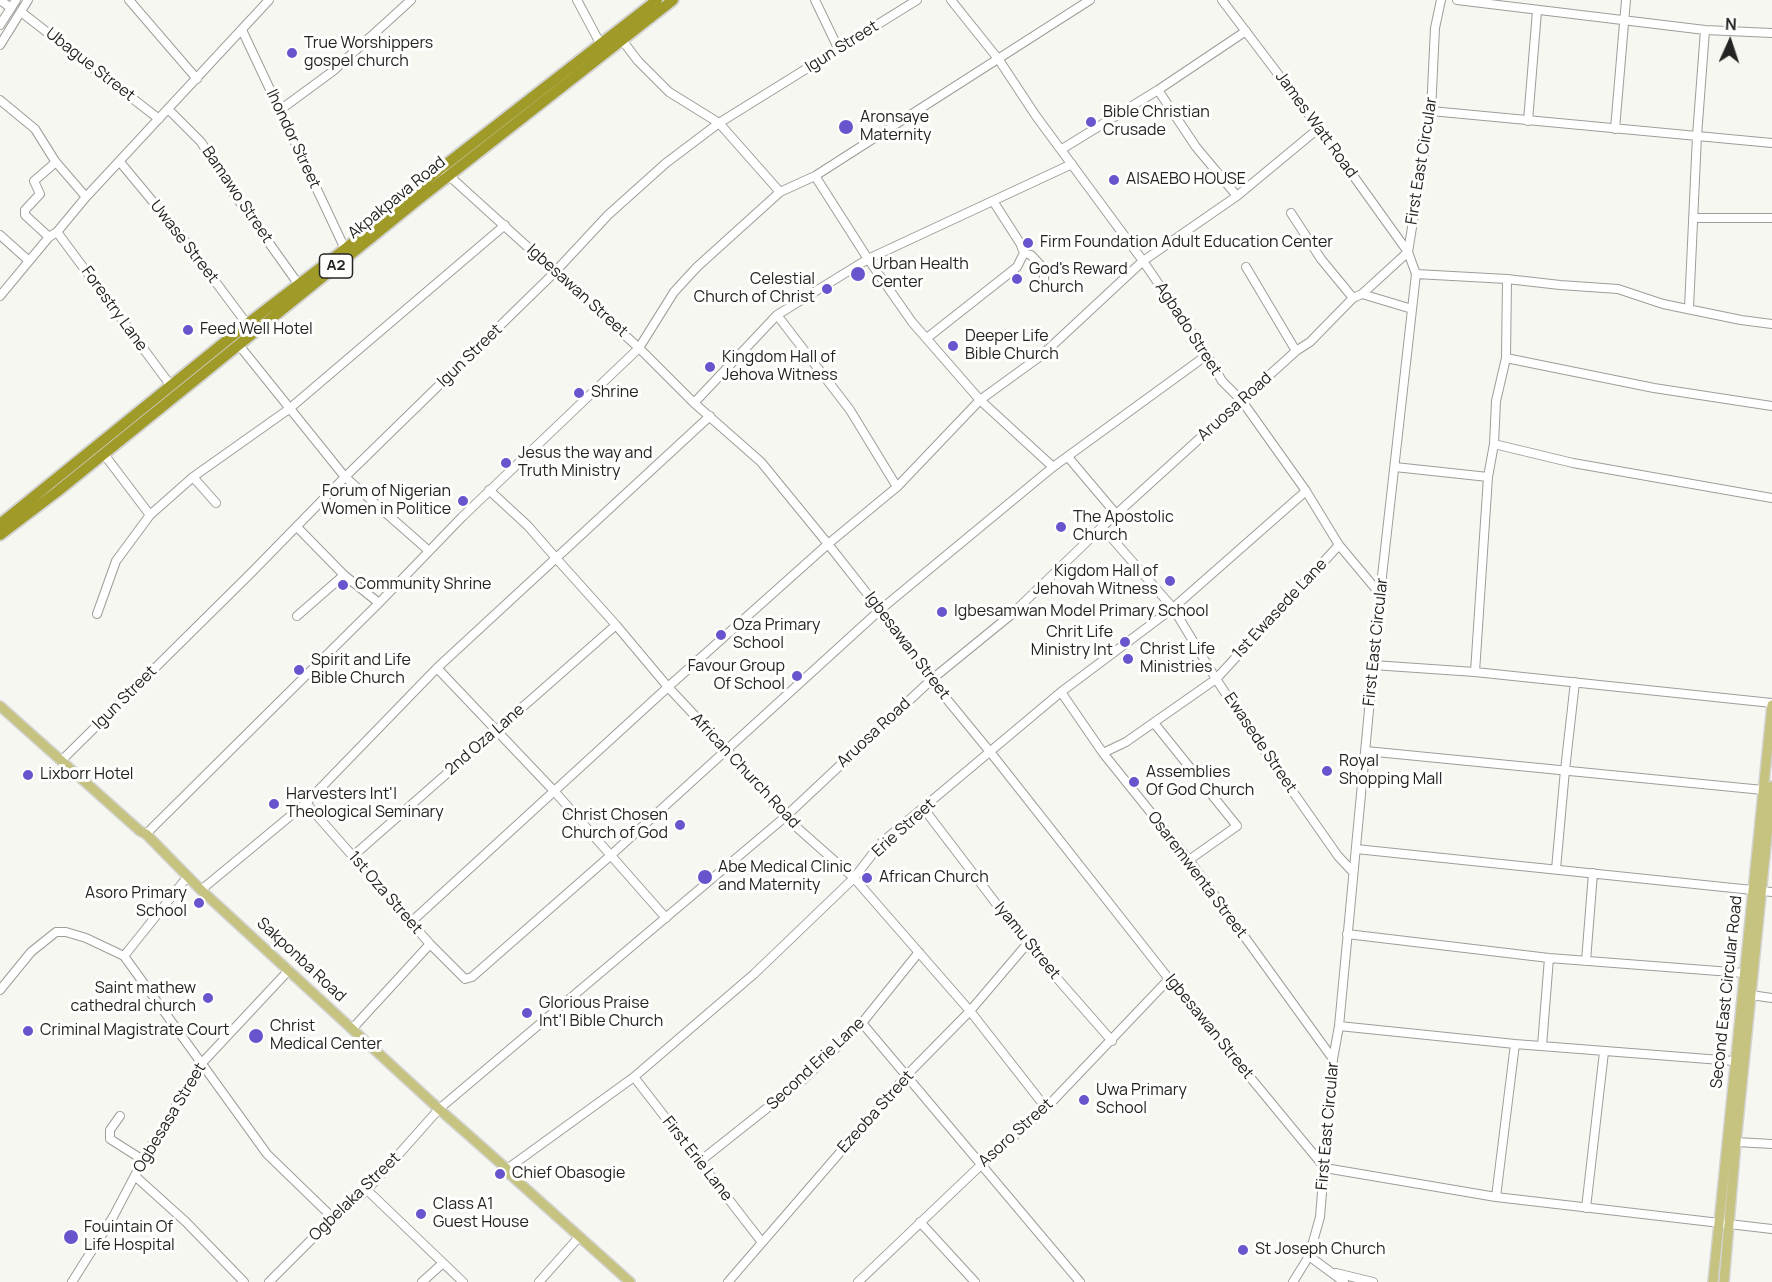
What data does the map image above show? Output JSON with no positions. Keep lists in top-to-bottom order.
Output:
{
  "streets": {
    "highway": ["Akpakpava Road", "A2"],
    "main road": ["Sakponba Road", "Second East Circular Road"],
    "street": [
      "Igun Street",
      "Ubague Street",
      "James Watt Road",
      "Ihondor Street",
      "First East Circular",
      "Bamawo Street",
      "Uwase Street",
      "Igbesawan Street",
      "Forestry Lane",
      "Agbado Street",
      "Aruosa Road",
      "1st Ewasede Lane",
      "2nd Oza Lane",
      "Ewasede Street",
      "African Church Road",
      "Erie Street",
      "Osaremwenta Street",
      "1st Oza Street",
      "Iyamu Street",
      "Second Erie Lane",
      "Ezeoba Street",
      "Ogbesasa Street",
      "Asoro Street",
      "First Erie Lane",
      "Ogbelaka Street"
    ]
  },
  "crossings": [
    ["Igun Street", "Igbesawan Street"],
    ["Igun Street", "Sakponba Road"],
    ["James Watt Road", "First East Circular"],
    ["James Watt Road", "Aruosa Road"],
    ["Ihondor Street", "Akpakpava Road"],
    ["First East Circular", "Igbesawan Street"],
    ["First East Circular", "Agbado Street"],
    ["First East Circular", "Aruosa Road"],
    ["First East Circular", "Ewasede Street"],
    ["First East Circular", "Osaremwenta Street"],
    ["Bamawo Street", "Akpakpava Road"],
    ["Akpakpava Road", "Uwase Street"],
    ["Akpakpava Road", "Igbesawan Street"],
    ["Akpakpava Road", "Forestry Lane"],
    ["Igbesawan Street", "Aruosa Road"],
    ["Igbesawan Street", "Erie Street"],
    ["Igbesawan Street", "Asoro Street"],
    ["Agbado Street", "Aruosa Road"],
    ["Agbado Street", "1st Ewasede Lane"],
    ["Agbado Street", "Erie Street"],
    ["Aruosa Road", "Ewasede Street"],
    ["Aruosa Road", "African Church Road"],
    ["Aruosa Road", "Sakponba Road"],
    ["Aruosa Road", "Ogbelaka Street"],
    ["1st Ewasede Lane", "Ewasede Street"],
    ["1st Ewasede Lane", "Osaremwenta Street"],
    ["2nd Oza Lane", "African Church Road"],
    ["2nd Oza Lane", "1st Oza Street"],
    ["Ewasede Street", "Erie Street"],
    ["African Church Road", "Erie Street"],
    ["African Church Road", "Second Erie Lane"],
    ["African Church Road", "Ezeoba Street"],
    ["African Church Road", "Asoro Street"],
    ["Erie Street", "Osaremwenta Street"],
    ["Erie Street", "Iyamu Street"],
    ["Erie Street", "Sakponba Road"],
    ["Erie Street", "First Erie Lane"],
    ["Iyamu Street", "Ezeoba Street"],
    ["Iyamu Street", "Asoro Street"],
    ["Sakponba Road", "Ogbesasa Street"],
    ["Sakponba Road", "Ogbelaka Street"],
    ["Second Erie Lane", "First Erie Lane"],
    ["Ezeoba Street", "First Erie Lane"]
  ],
  "places": [
    "True Worshippers gospel church",
    "Bible Christian Crusade",
    "Aronsaye Maternity",
    "AISAEBO HOUSE",
    "Firm Foundation Adult Education Center",
    "Urban Health Center",
    "God's Reward Church",
    "Celestial Church of Christ",
    "Feed Well Hotel",
    "Deeper Life Bible Church",
    "Kingdom Hall of Jehova Witness",
    "Shrine",
    "Jesus the way and Truth Ministry",
    "Forum of Nigerian Women in Politice",
    "The Apostolic Church",
    "Kigdom Hall of Jehovah Witness",
    "Community Shrine",
    "Igbesamwan Model Primary School",
    "Oza Primary School",
    "Chrit Life Ministry Int",
    "Christ Life Ministries",
    "Spirit and Life Bible Church",
    "Favour Group Of School",
    "Royal Shopping Mall",
    "Lixborr Hotel",
    "Assemblies Of God Church",
    "Harvesters Int'l Theological Seminary",
    "Christ Chosen Church of God",
    "Abe Medical Clinic and Maternity",
    "African Church",
    "Asoro Primary School",
    "Saint mathew cathedral church",
    "Glorious Praise Int'l Bible Church",
    "Criminal Magistrate Court",
    "Christ Medical Center",
    "Uwa Primary School",
    "Chief Obasogie",
    "Class A1 Guest House",
    "Fouintain Of Life Hospital",
    "St Joseph Church"
  ],
  "north": "top"
}
